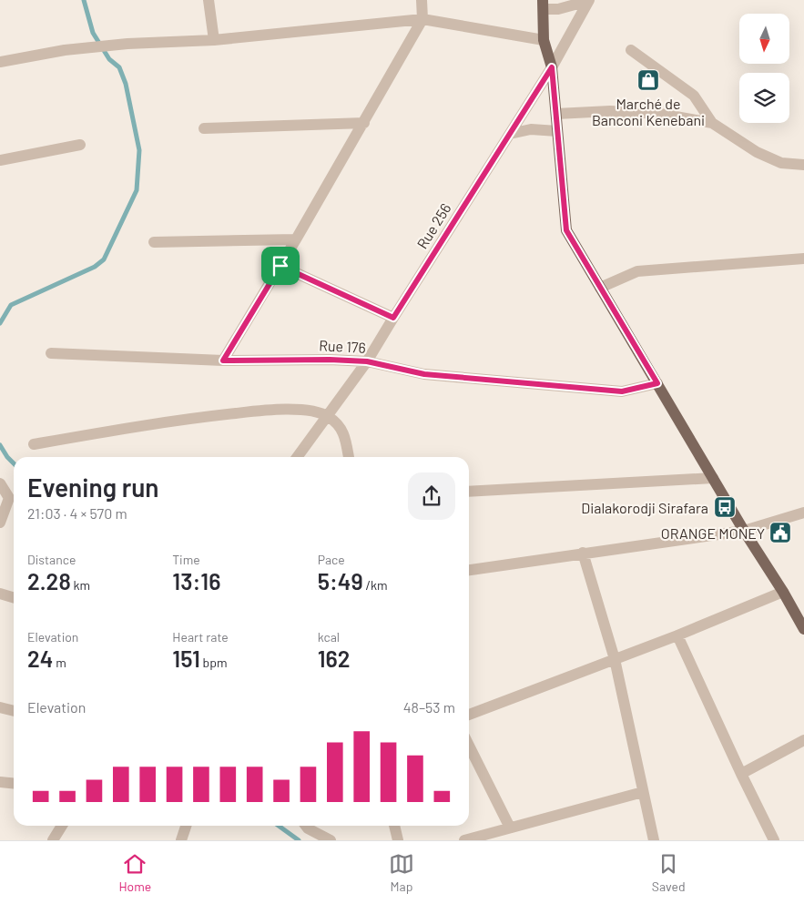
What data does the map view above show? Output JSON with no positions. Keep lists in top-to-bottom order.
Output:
{
  "streets": {
    "street": ["Rue 256", "Rue 176"]
  },
  "crossings": [
    ["Rue 256", "Rue 176"]
  ],
  "places": {
    "shop": ["Marché de Banconi Kenebani"],
    "bus stop": ["Dialakorodji Sirafara"],
    "public building": ["ORANGE MONEY"]
  },
  "north": "bottom",
  "page": {
    "heading": ["Evening run", "21:03 · 4 × 570 m"],
    "stats": [
      ["Distance", "2.28 km"],
      ["Time", "13:16"],
      ["Pace", "5:49 /km"],
      ["Elevation", "24 m"],
      ["Heart rate", "151 bpm"],
      ["kcal", "162"]
    ],
    "chart": ["Elevation", "48–53 m"],
    "tabs": ["Home", "Map", "Saved"]
  }
}
